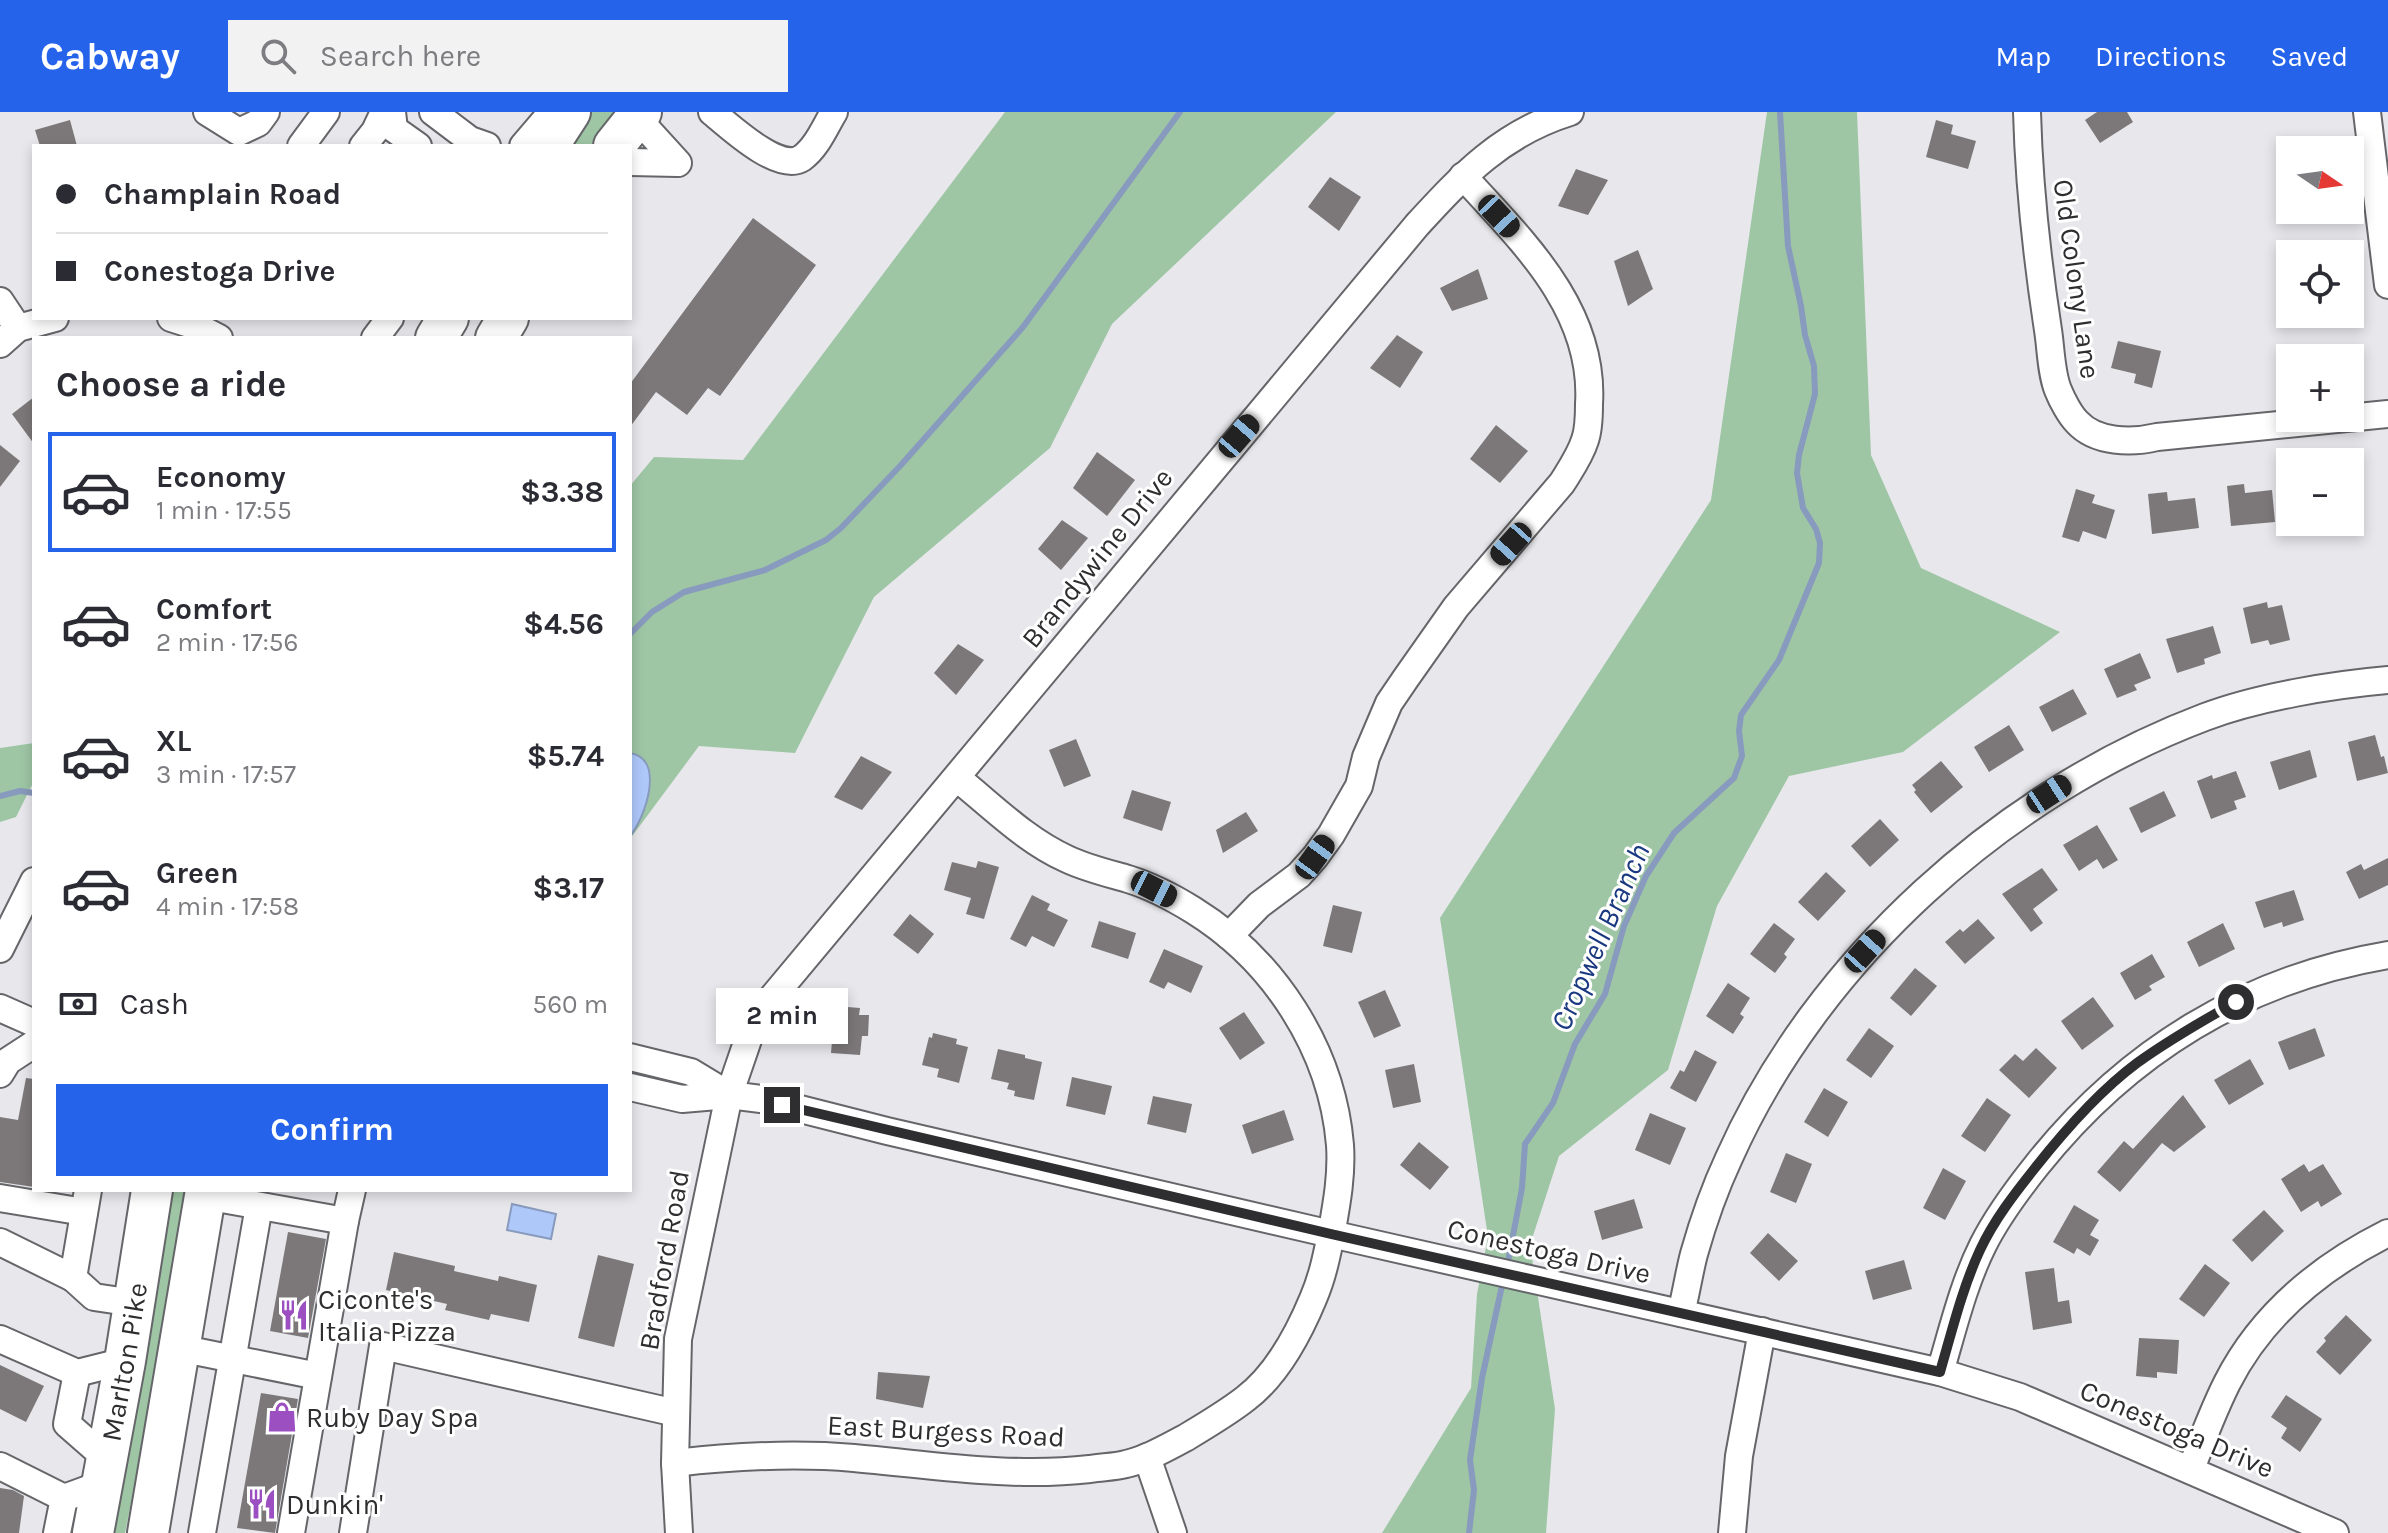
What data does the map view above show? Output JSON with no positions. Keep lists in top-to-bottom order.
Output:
{
  "streets": {
    "highway": ["Marlton Pike"],
    "street": [
      "Old Colony Lane",
      "Brandywine Drive",
      "Conestoga Drive",
      "Bradford Road",
      "East Burgess Road"
    ]
  },
  "crossings": [
    ["Brandywine Drive", "Conestoga Drive"],
    ["Brandywine Drive", "Bradford Road"],
    ["Brandywine Drive", "East Burgess Road"],
    ["Conestoga Drive", "Bradford Road"],
    ["Conestoga Drive", "East Burgess Road"],
    ["Bradford Road", "East Burgess Road"]
  ],
  "water": ["Cropwell Branch"],
  "places": {
    "restaurant": ["Ciconte's Italia Pizza", "Dunkin'"],
    "shop": ["Ruby Day Spa"]
  },
  "north": "right",
  "page": {
    "header": "Cabway",
    "search": "Search here",
    "nav": ["Map", "Directions", "Saved"],
    "map_buttons": ["+", "−"],
    "banner": ["Champlain Road", "Conestoga Drive"],
    "heading": "Choose a ride",
    "list": [
      {
        "name": "Economy",
        "note": "1 min · 17:55",
        "value": "$3.38"
      },
      {
        "name": "Comfort",
        "note": "2 min · 17:56",
        "value": "$4.56"
      },
      {
        "name": "XL",
        "note": "3 min · 17:57",
        "value": "$5.74"
      },
      {
        "name": "Green",
        "note": "4 min · 17:58",
        "value": "$3.17"
      }
    ],
    "pay": ["Cash", "560 m"],
    "bubble": "2 min",
    "buttons": "Confirm"
  }
}
